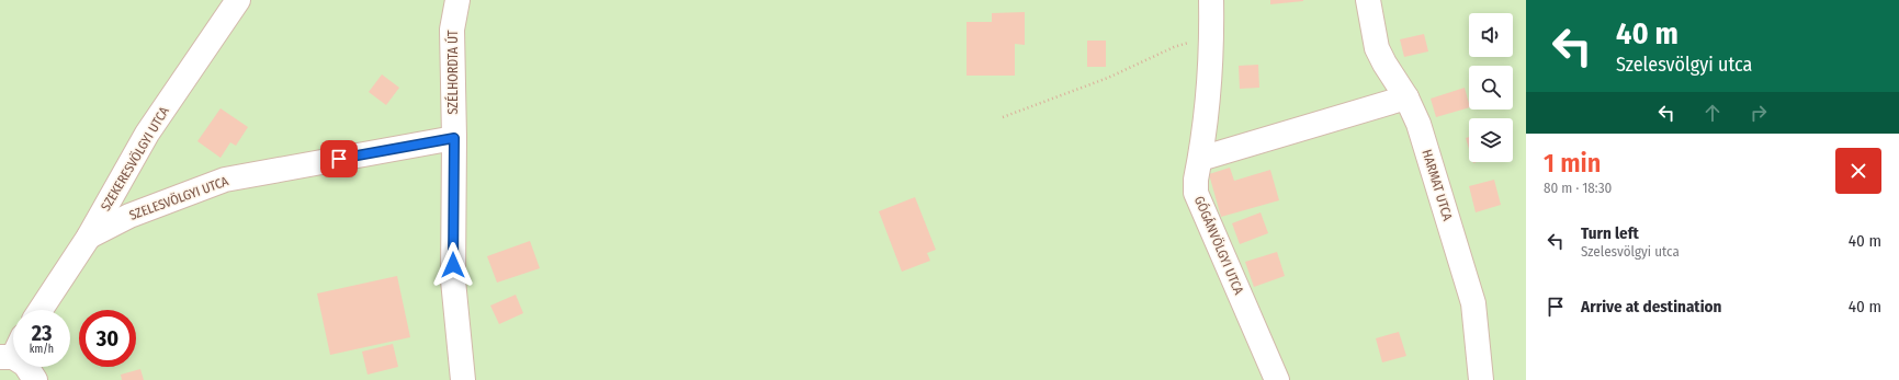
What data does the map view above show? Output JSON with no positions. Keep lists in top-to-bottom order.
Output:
{
  "streets": {
    "street": [
      "SZÉLHORDTA ÚT",
      "SZEKERESVÖLGYI UTCA",
      "HARMAT UTCA",
      "SZELESVÖLGYI UTCA",
      "GÓGÁNVÖLGYI UTCA"
    ]
  },
  "crossings": [
    ["SZÉLHORDTA ÚT", "SZELESVÖLGYI UTCA"],
    ["SZEKERESVÖLGYI UTCA", "SZELESVÖLGYI UTCA"]
  ],
  "page": {
    "turn": ["40 m", "Szelesvölgyi utca"],
    "heading": ["1 min", "80 m · 18:30"],
    "list": [
      {
        "name": "Turn left",
        "note": "Szelesvölgyi utca",
        "value": "40 m"
      },
      {
        "name": "Arrive at destination",
        "value": "40 m"
      }
    ],
    "speed": "23 km/h",
    "limit": "30"
  }
}
